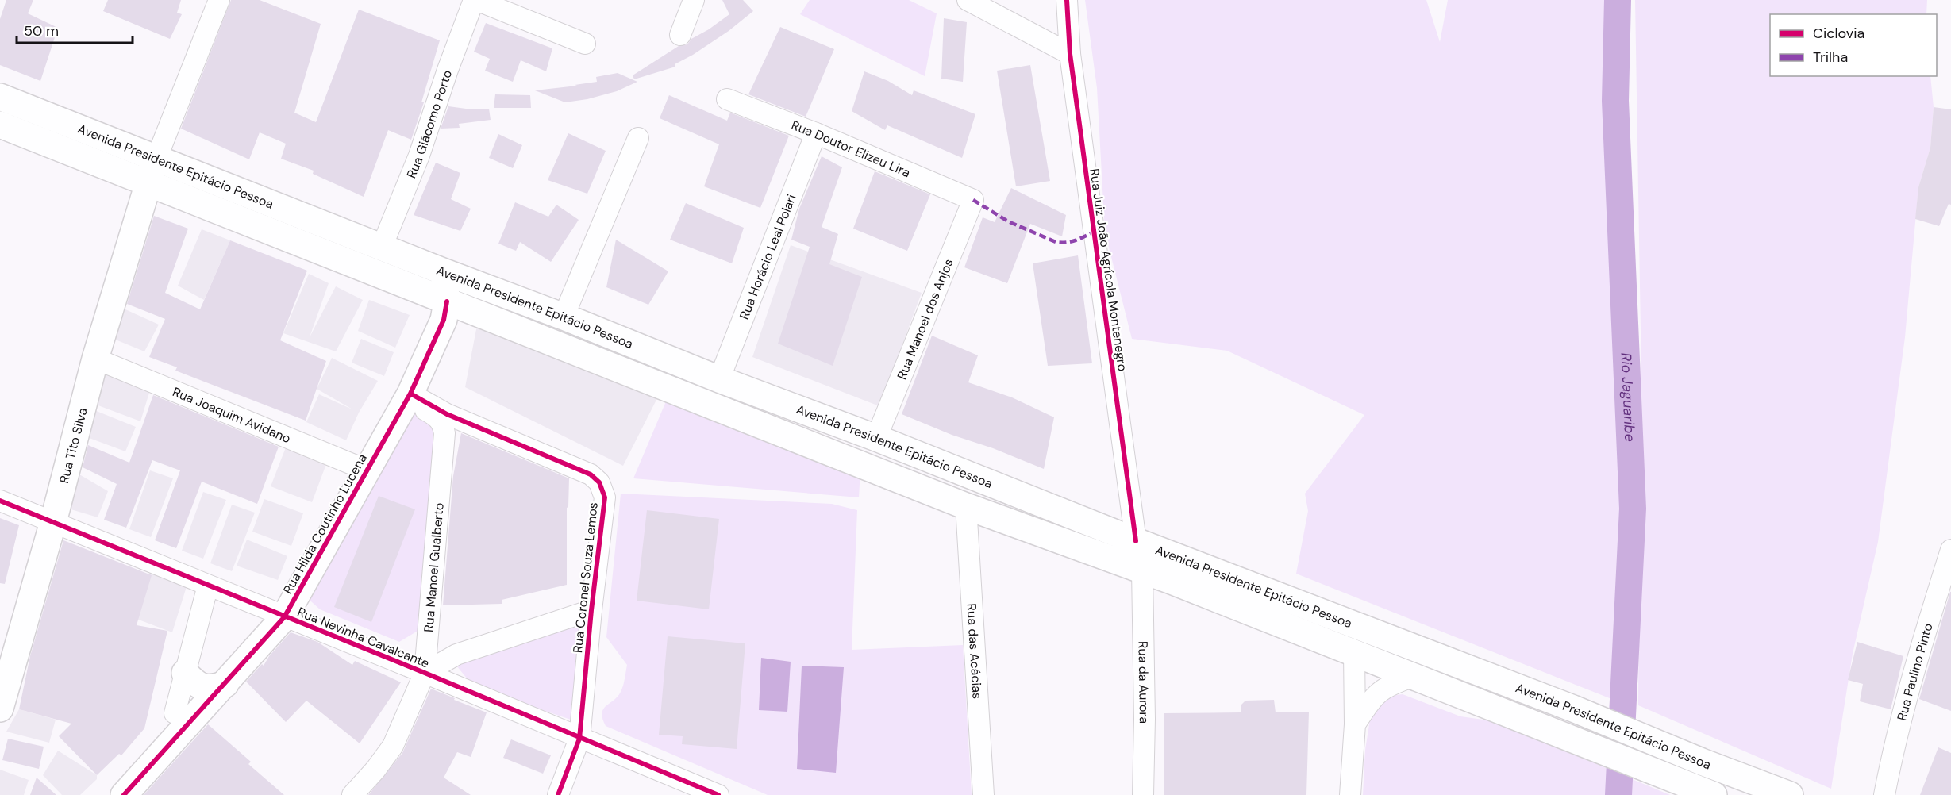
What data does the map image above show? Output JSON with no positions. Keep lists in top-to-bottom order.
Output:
{
  "streets": {
    "main road": ["Avenida Presidente Epitácio Pessoa", "Rua Tito Silva", "Rua Hilda Coutinho Lucena"],
    "street": [
      "Rua Giácomo Porto",
      "Rua Doutor Elizeu Lira",
      "Rua Horácio Leal Polari",
      "Rua Juiz João Agrícola Montenegro",
      "Rua Manoel dos Anjos",
      "Rua Joaquim Avidano",
      "Rua Manoel Gualberto",
      "Rua Coronel Souza Lemos",
      "Rua Nevinha Cavalcante",
      "Rua das Acácias",
      "Rua Paulino Pinto",
      "Rua da Aurora"
    ]
  },
  "crossings": [
    ["Rua Giácomo Porto", "Avenida Presidente Epitácio Pessoa"],
    ["Rua Doutor Elizeu Lira", "Rua Horácio Leal Polari"],
    ["Rua Doutor Elizeu Lira", "Rua Manoel dos Anjos"],
    ["Avenida Presidente Epitácio Pessoa", "Rua Horácio Leal Polari"],
    ["Avenida Presidente Epitácio Pessoa", "Rua Juiz João Agrícola Montenegro"],
    ["Avenida Presidente Epitácio Pessoa", "Rua Manoel dos Anjos"],
    ["Avenida Presidente Epitácio Pessoa", "Rua Tito Silva"],
    ["Avenida Presidente Epitácio Pessoa", "Rua Hilda Coutinho Lucena"],
    ["Avenida Presidente Epitácio Pessoa", "Rua das Acácias"],
    ["Avenida Presidente Epitácio Pessoa", "Rua da Aurora"],
    ["Rua Joaquim Avidano", "Rua Tito Silva"],
    ["Rua Joaquim Avidano", "Rua Hilda Coutinho Lucena"],
    ["Rua Tito Silva", "Rua Nevinha Cavalcante"],
    ["Rua Hilda Coutinho Lucena", "Rua Coronel Souza Lemos"],
    ["Rua Hilda Coutinho Lucena", "Rua Nevinha Cavalcante"],
    ["Rua Manoel Gualberto", "Rua Nevinha Cavalcante"],
    ["Rua Coronel Souza Lemos", "Rua Nevinha Cavalcante"]
  ],
  "water": ["Rio Jaguaribe"],
  "legend": ["Ciclovia", "Trilha"],
  "scale_bar": "50 m"
}
